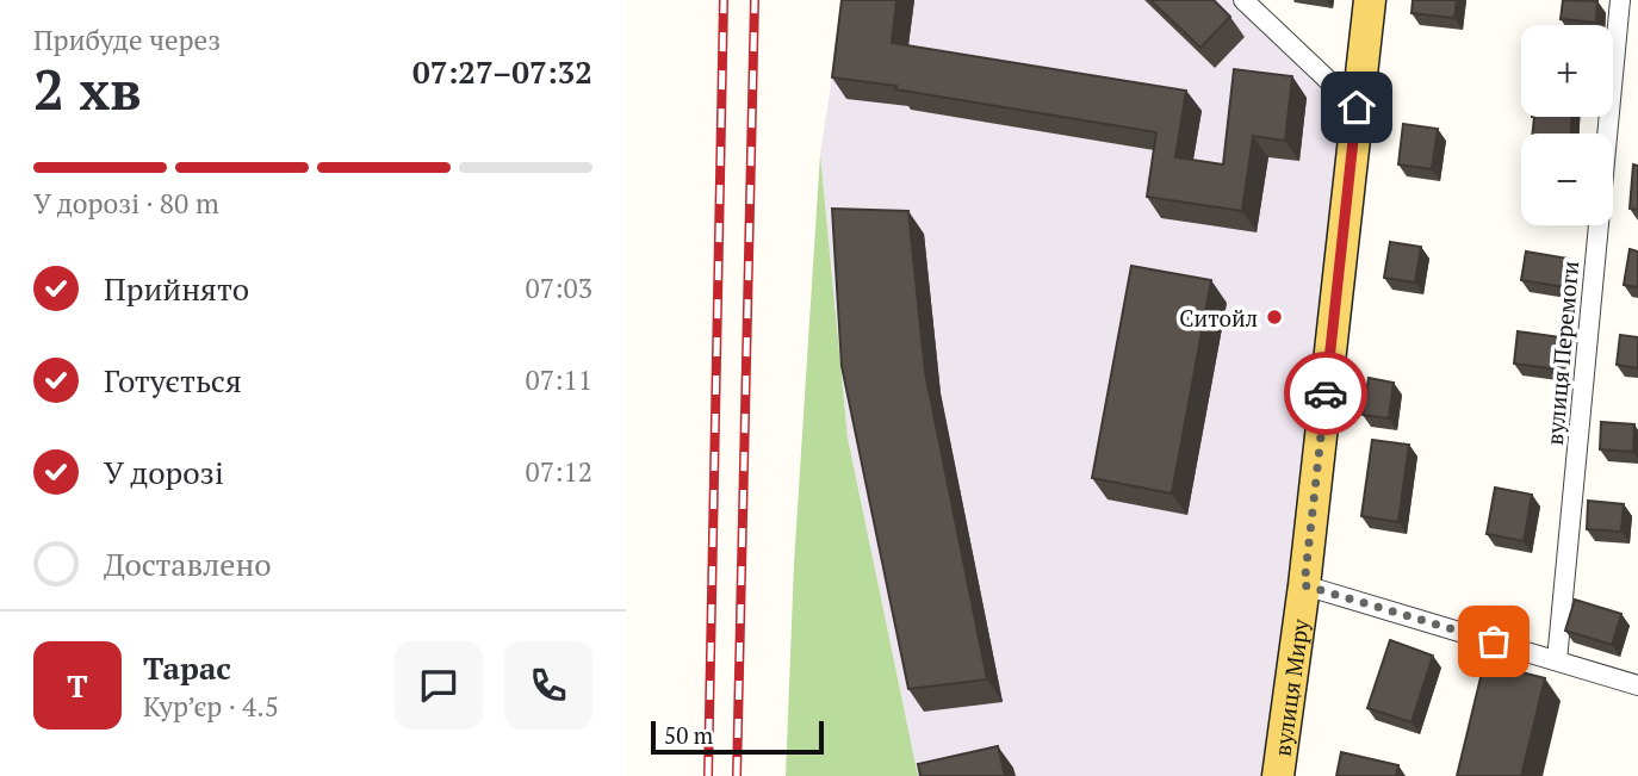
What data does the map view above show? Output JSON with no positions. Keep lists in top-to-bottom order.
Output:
{
  "streets": {
    "main road": ["вулиця Миру"],
    "street": ["вулиця Перемоги"]
  },
  "places": ["Ситойл"],
  "scale_bar": "50 m",
  "page": {
    "heading": ["2 хв", "Прибуде через", "07:27–07:32"],
    "panel": ["Тарас", "Кур’єр · 4.5"],
    "map_buttons": ["+", "−"],
    "bar": "У дорозі · 80 m",
    "list": [
      ["Прийнято", "07:03"],
      ["Готується", "07:11"],
      ["У дорозі", "07:12"],
      "Доставлено"
    ],
    "round": "Т",
    "scale": "50 m"
  }
}
